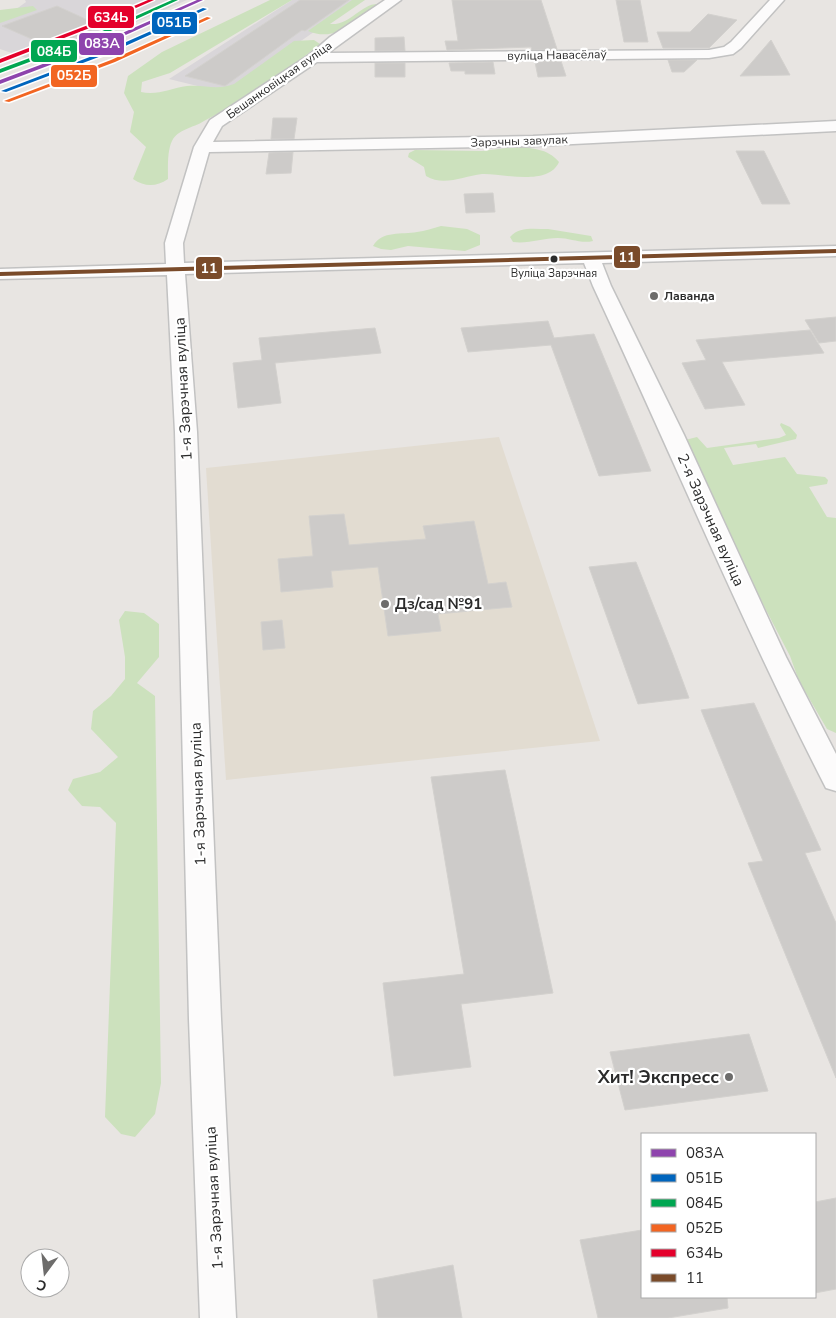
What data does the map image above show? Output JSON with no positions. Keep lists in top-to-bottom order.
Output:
{
  "streets": {
    "street": [
      "вуліца Навасёлаў",
      "Бешанковіцкая вуліца",
      "Зарэчны завулак",
      "1-я Зарэчная вуліца",
      "2-я Зарэчная вуліца"
    ]
  },
  "crossings": [
    ["вуліца Навасёлаў", "Бешанковіцкая вуліца"],
    ["Бешанковіцкая вуліца", "Зарэчны завулак"],
    ["Бешанковіцкая вуліца", "1-я Зарэчная вуліца"]
  ],
  "places": [
    "Вуліца Зарэчная",
    "Лаванда",
    "Дз/сад №91",
    "Хит! Экспресс"
  ],
  "lines": [
    "transit line 083А",
    "transit line 084Б",
    "transit line 634Ь",
    "transit line 051Б",
    "transit line 052Б",
    "transit line 11"
  ],
  "legend": [
    "083А",
    "051Б",
    "084Б",
    "052Б",
    "634Ь",
    "11"
  ],
  "north": "bottom"
}
